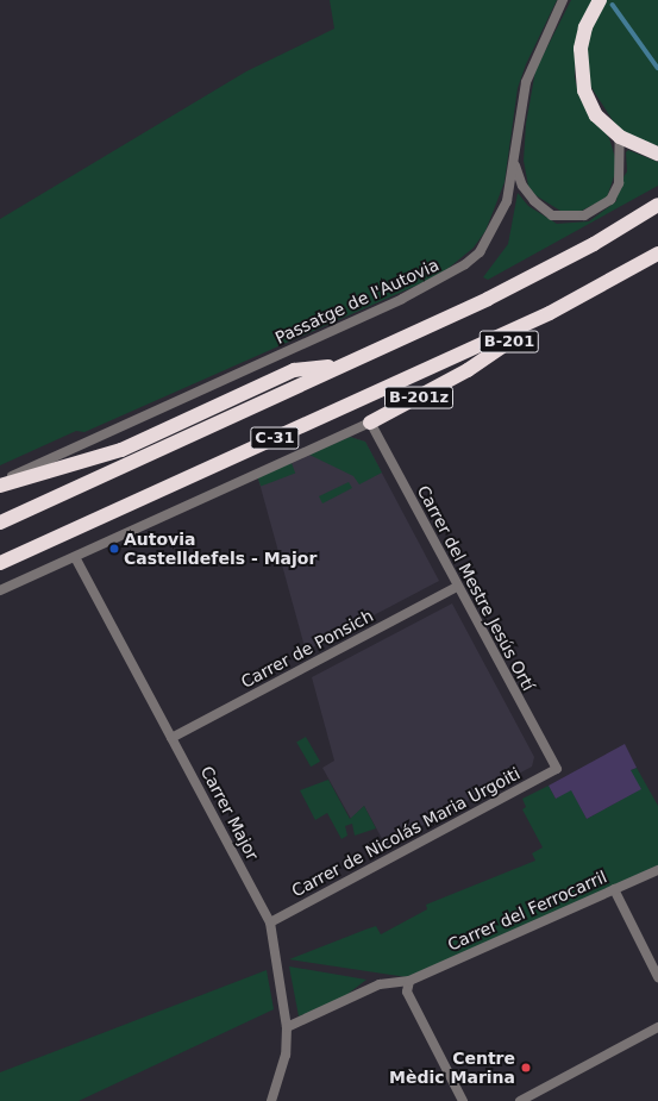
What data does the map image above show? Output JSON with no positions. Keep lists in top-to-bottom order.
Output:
{
  "streets": {
    "highway": ["B-201", "B-201z", "C-31"],
    "street": [
      "Passatge de l'Autovia",
      "Carrer del Mestre Jesús Ortí",
      "Carrer de Ponsich",
      "Carrer Major",
      "Carrer de Nicolás Maria Urgoiti",
      "Carrer del Ferrocarril"
    ]
  },
  "crossings": [
    ["B-201", "B-201z"],
    ["B-201", "C-31"],
    ["B-201z", "Carrer del Mestre Jesús Ortí"],
    ["B-201z", "Carrer Major"],
    ["Carrer del Mestre Jesús Ortí", "Carrer de Ponsich"],
    ["Carrer del Mestre Jesús Ortí", "Carrer de Nicolás Maria Urgoiti"],
    ["Carrer de Ponsich", "Carrer Major"],
    ["Carrer Major", "Carrer de Nicolás Maria Urgoiti"],
    ["Carrer Major", "Carrer del Ferrocarril"]
  ],
  "places": ["Autovia Castelldefels - Major", "Centre Mèdic Marina"]
}
